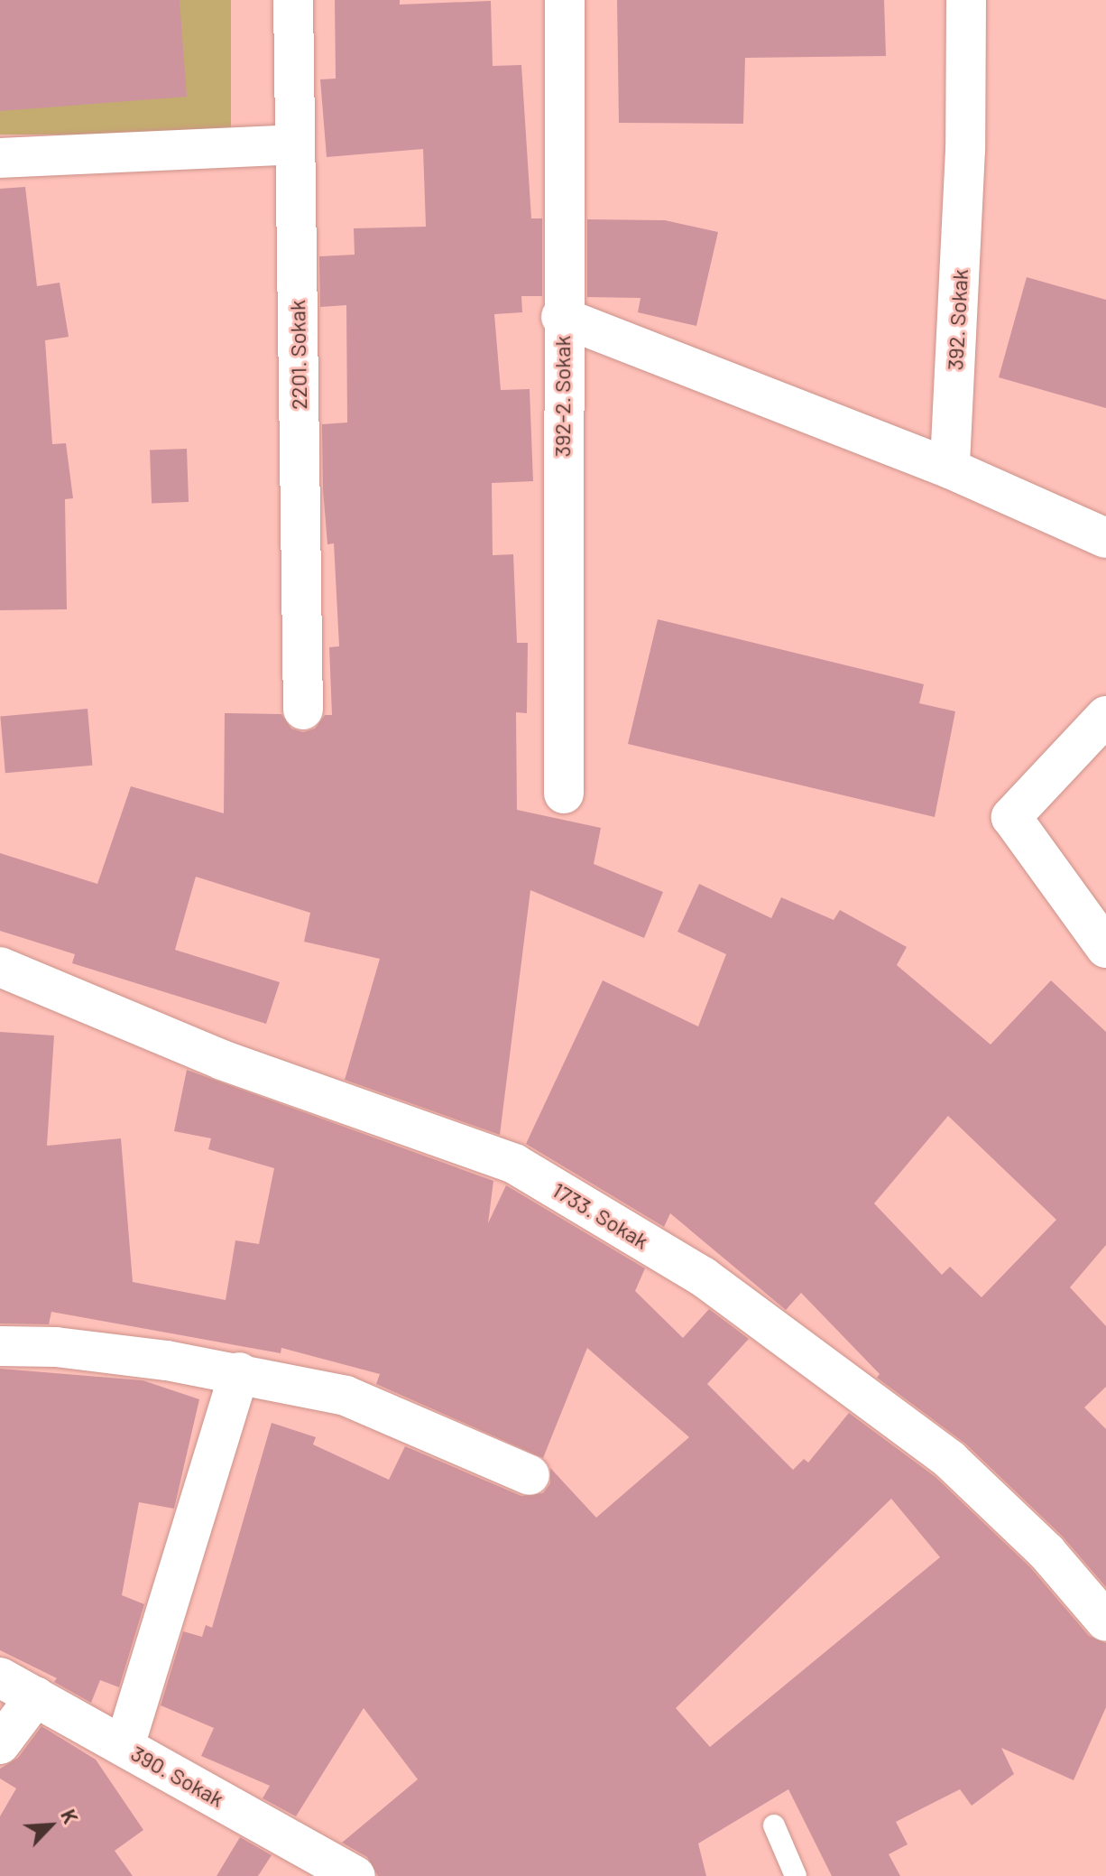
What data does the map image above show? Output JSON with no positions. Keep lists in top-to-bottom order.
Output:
{
  "streets": {
    "street": [
      "392. Sokak",
      "2201. Sokak",
      "392-2. Sokak",
      "1733. Sokak",
      "390. Sokak"
    ]
  },
  "north": "top right"
}
